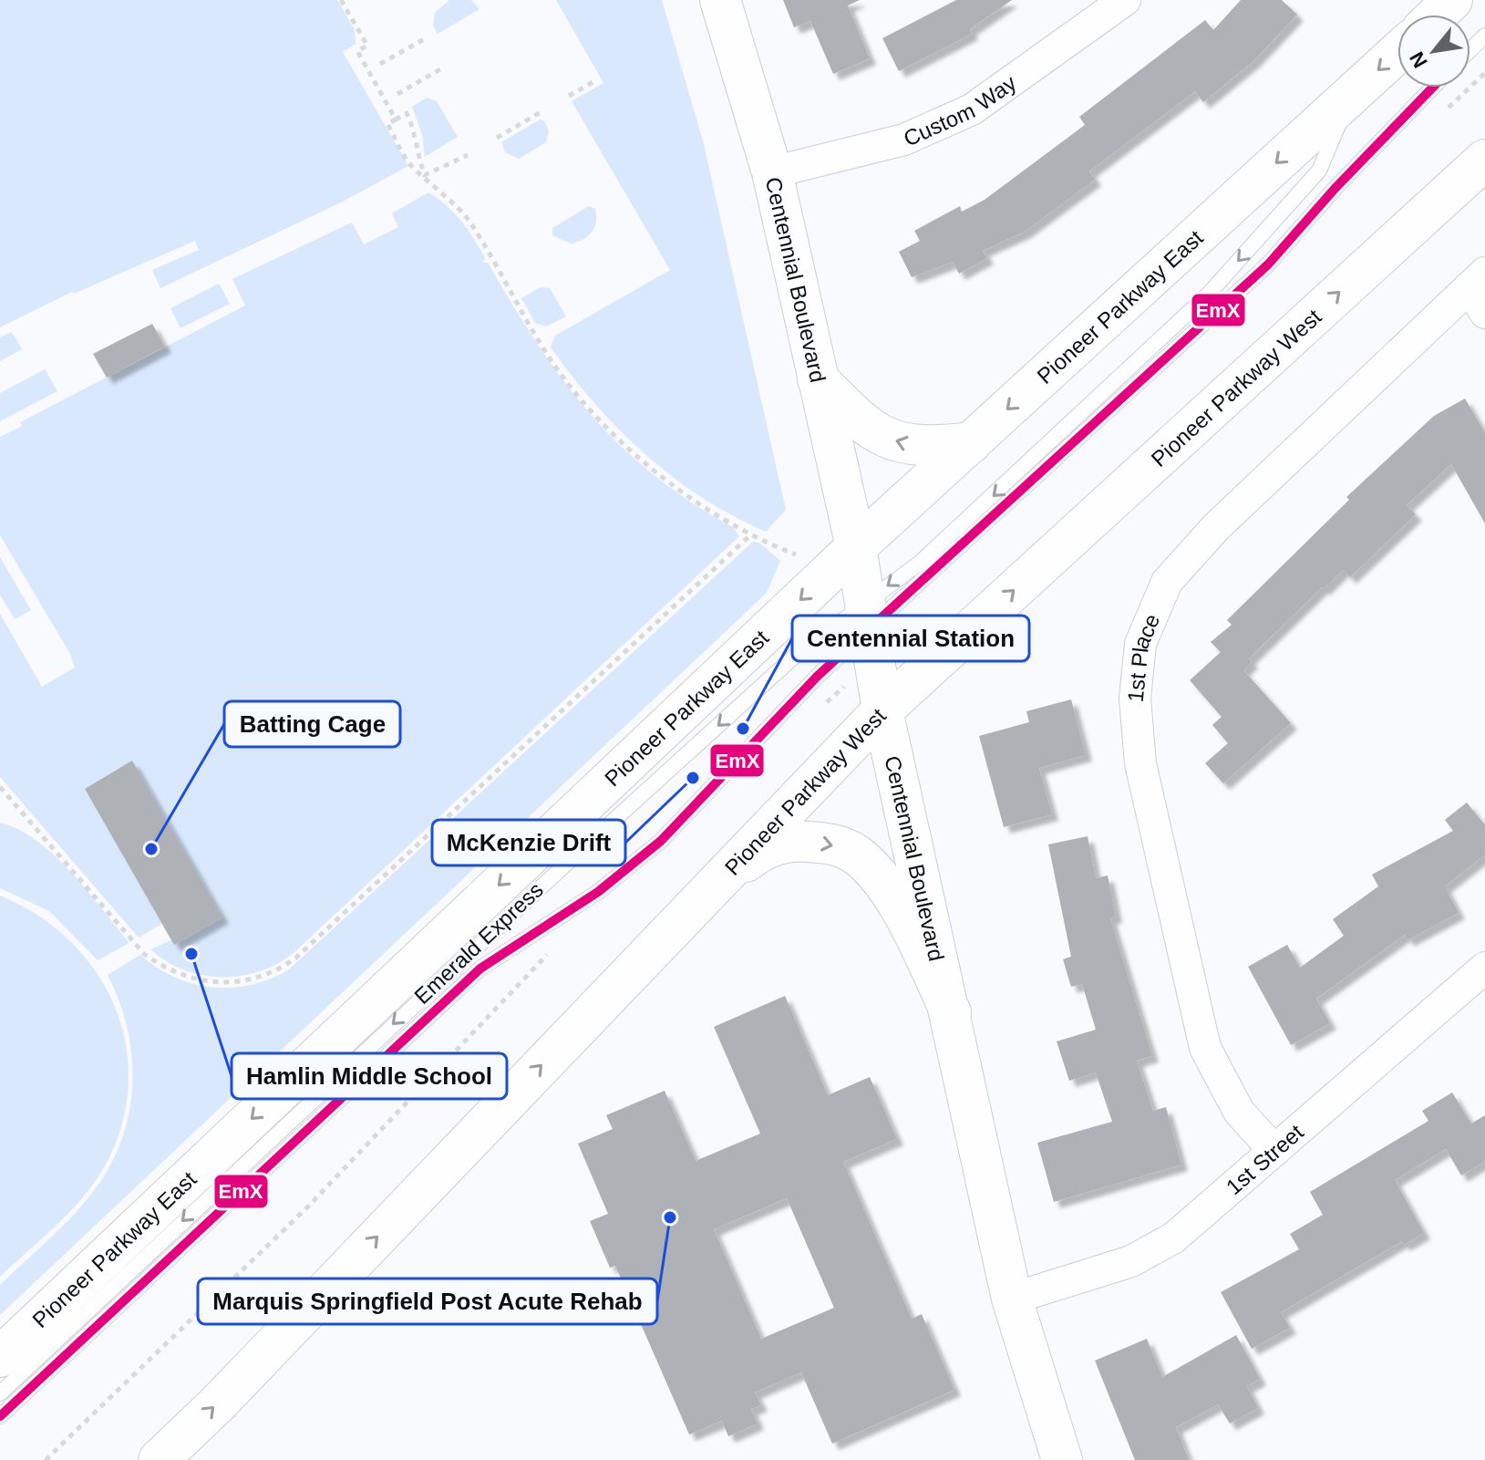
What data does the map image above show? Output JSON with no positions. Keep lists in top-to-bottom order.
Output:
{
  "streets": {
    "main road": ["Centennial Boulevard", "Pioneer Parkway East", "Pioneer Parkway West"],
    "street": ["Custom Way", "1st Place", "1st Street"],
    "lane": ["Emerald Express"]
  },
  "crossings": [
    ["Custom Way", "Centennial Boulevard"],
    ["Centennial Boulevard", "Pioneer Parkway East"],
    ["Centennial Boulevard", "Pioneer Parkway West"],
    ["Centennial Boulevard", "Emerald Express"],
    ["Centennial Boulevard", "1st Street"],
    ["Pioneer Parkway East", "Emerald Express"],
    ["1st Place", "1st Street"]
  ],
  "one_way": ["Pioneer Parkway East", "Pioneer Parkway West"],
  "places": [
    "Centennial Station",
    "McKenzie Drift",
    "Batting Cage",
    "Hamlin Middle School",
    "Marquis Springfield Post Acute Rehab"
  ],
  "lines": ["transit line EmX"],
  "north": "bottom left"
}
